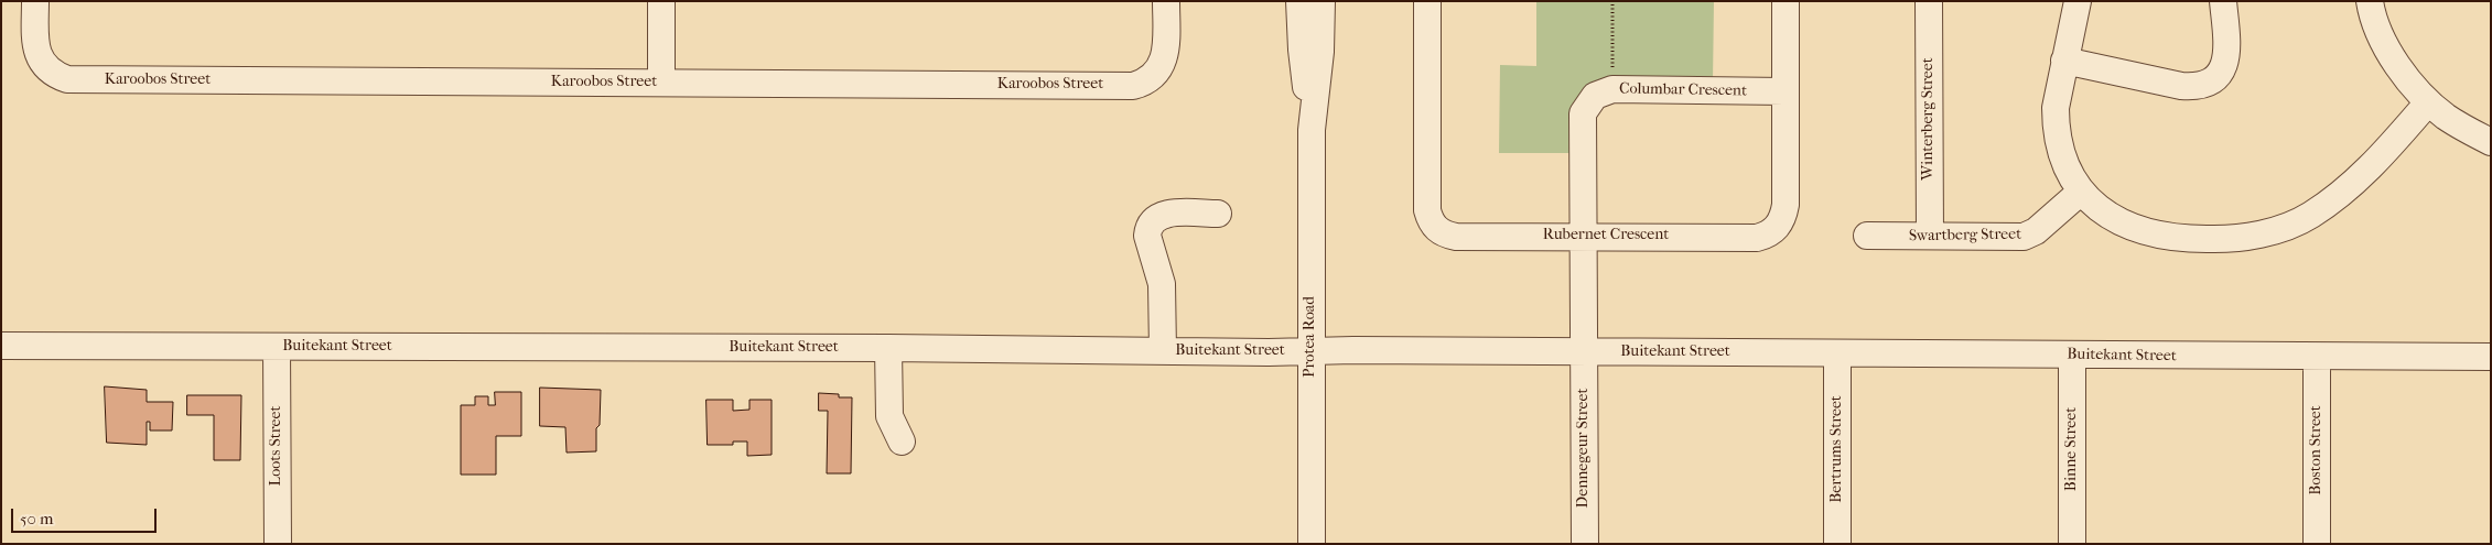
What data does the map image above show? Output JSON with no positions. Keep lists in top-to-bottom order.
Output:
{
  "streets": {
    "street": [
      "Karoobos Street",
      "Columbar Crescent",
      "Winterberg Street",
      "Rubernet Crescent",
      "Swartberg Street",
      "Protea Road",
      "Buitekant Street",
      "Loots Street",
      "Dennegeur Street",
      "Bertrums Street",
      "Binne Street",
      "Boston Street"
    ]
  },
  "crossings": [
    ["Columbar Crescent", "Rubernet Crescent"],
    ["Columbar Crescent", "Buitekant Street"],
    ["Columbar Crescent", "Dennegeur Street"],
    ["Winterberg Street", "Swartberg Street"],
    ["Protea Road", "Buitekant Street"],
    ["Buitekant Street", "Loots Street"],
    ["Buitekant Street", "Dennegeur Street"],
    ["Buitekant Street", "Bertrums Street"],
    ["Buitekant Street", "Binne Street"],
    ["Buitekant Street", "Boston Street"]
  ],
  "scale_bar": "50 m"
}
